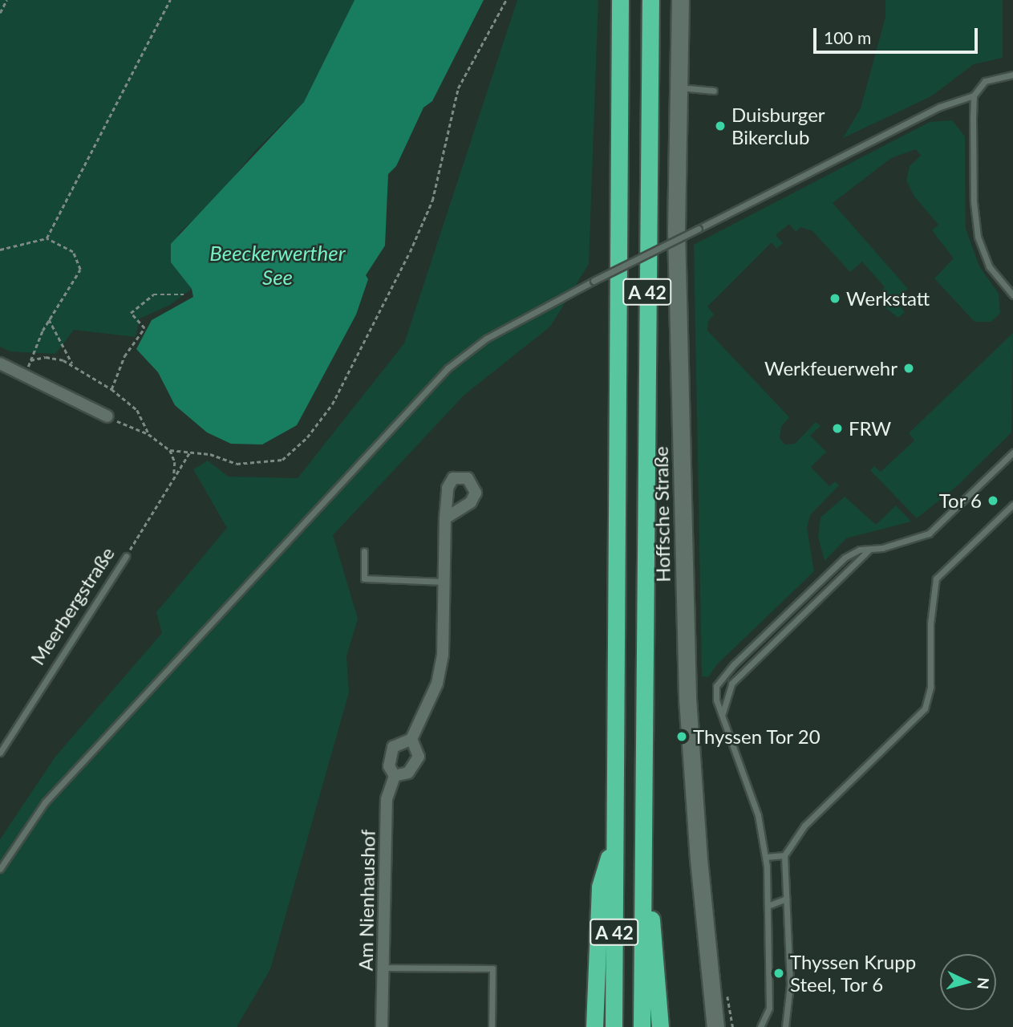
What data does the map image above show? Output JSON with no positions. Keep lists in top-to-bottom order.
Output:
{
  "streets": {
    "highway": ["A 42"],
    "street": ["Hoffsche Straße", "Am Nienhaushof"],
    "lane": ["Meerbergstraße"]
  },
  "water": ["Beeckerwerther See"],
  "places": [
    "Duisburger Bikerclub",
    "Werkstatt",
    "Werkfeuerwehr",
    "FRW",
    "Tor 6",
    "Thyssen Tor 20",
    "Thyssen Krupp Steel, Tor 6"
  ],
  "scale_bar": "100 m",
  "north": "right"
}
